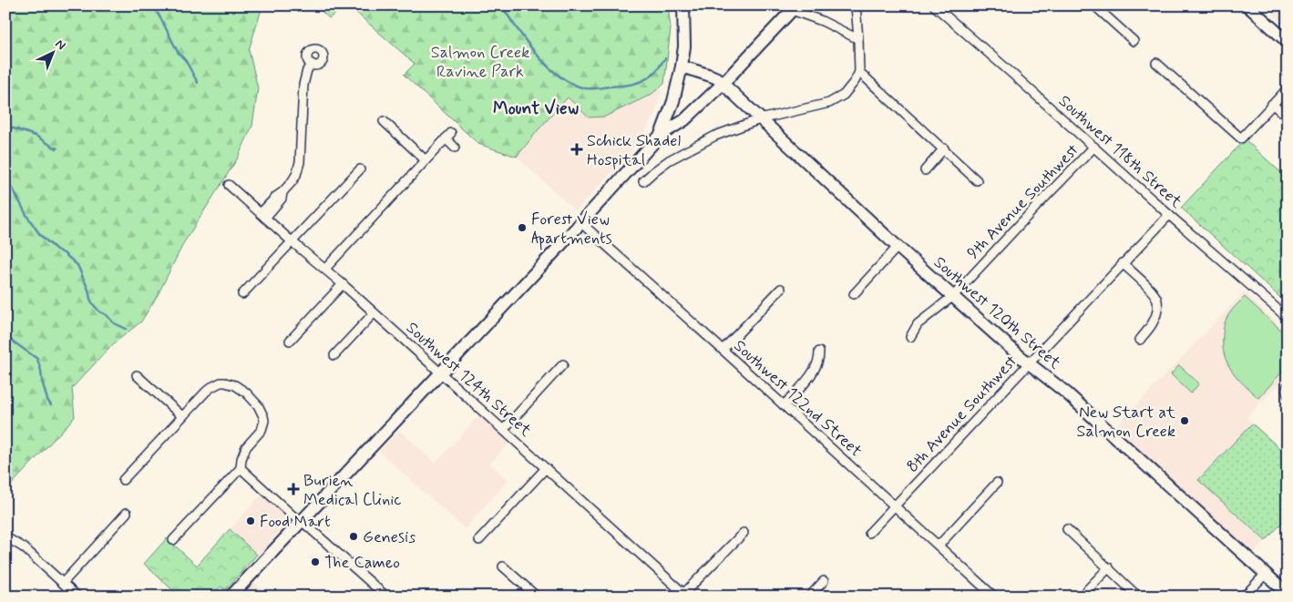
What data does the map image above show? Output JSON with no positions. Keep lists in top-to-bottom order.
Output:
{
  "streets": {
    "street": [
      "Southwest 118th Street",
      "9th Avenue Southwest",
      "Southwest 120th Street",
      "Southwest 124th Street",
      "Southwest 122nd Street",
      "8th Avenue Southwest"
    ]
  },
  "crossings": [
    ["Southwest 118th Street", "9th Avenue Southwest"],
    ["Southwest 118th Street", "8th Avenue Southwest"],
    ["9th Avenue Southwest", "Southwest 120th Street"],
    ["Southwest 120th Street", "8th Avenue Southwest"],
    ["Southwest 122nd Street", "8th Avenue Southwest"]
  ],
  "districts": ["Mount View"],
  "parks": ["Salmon Creek Ravine Park"],
  "places": {
    "health": ["Schick Shadel Hospital", "Burien Medical Clinic"],
    "other": [
      "Forest View Apartments",
      "New Start at Salmon Creek",
      "Food Mart",
      "Genesis",
      "The Cameo"
    ]
  },
  "north": "top right"
}
